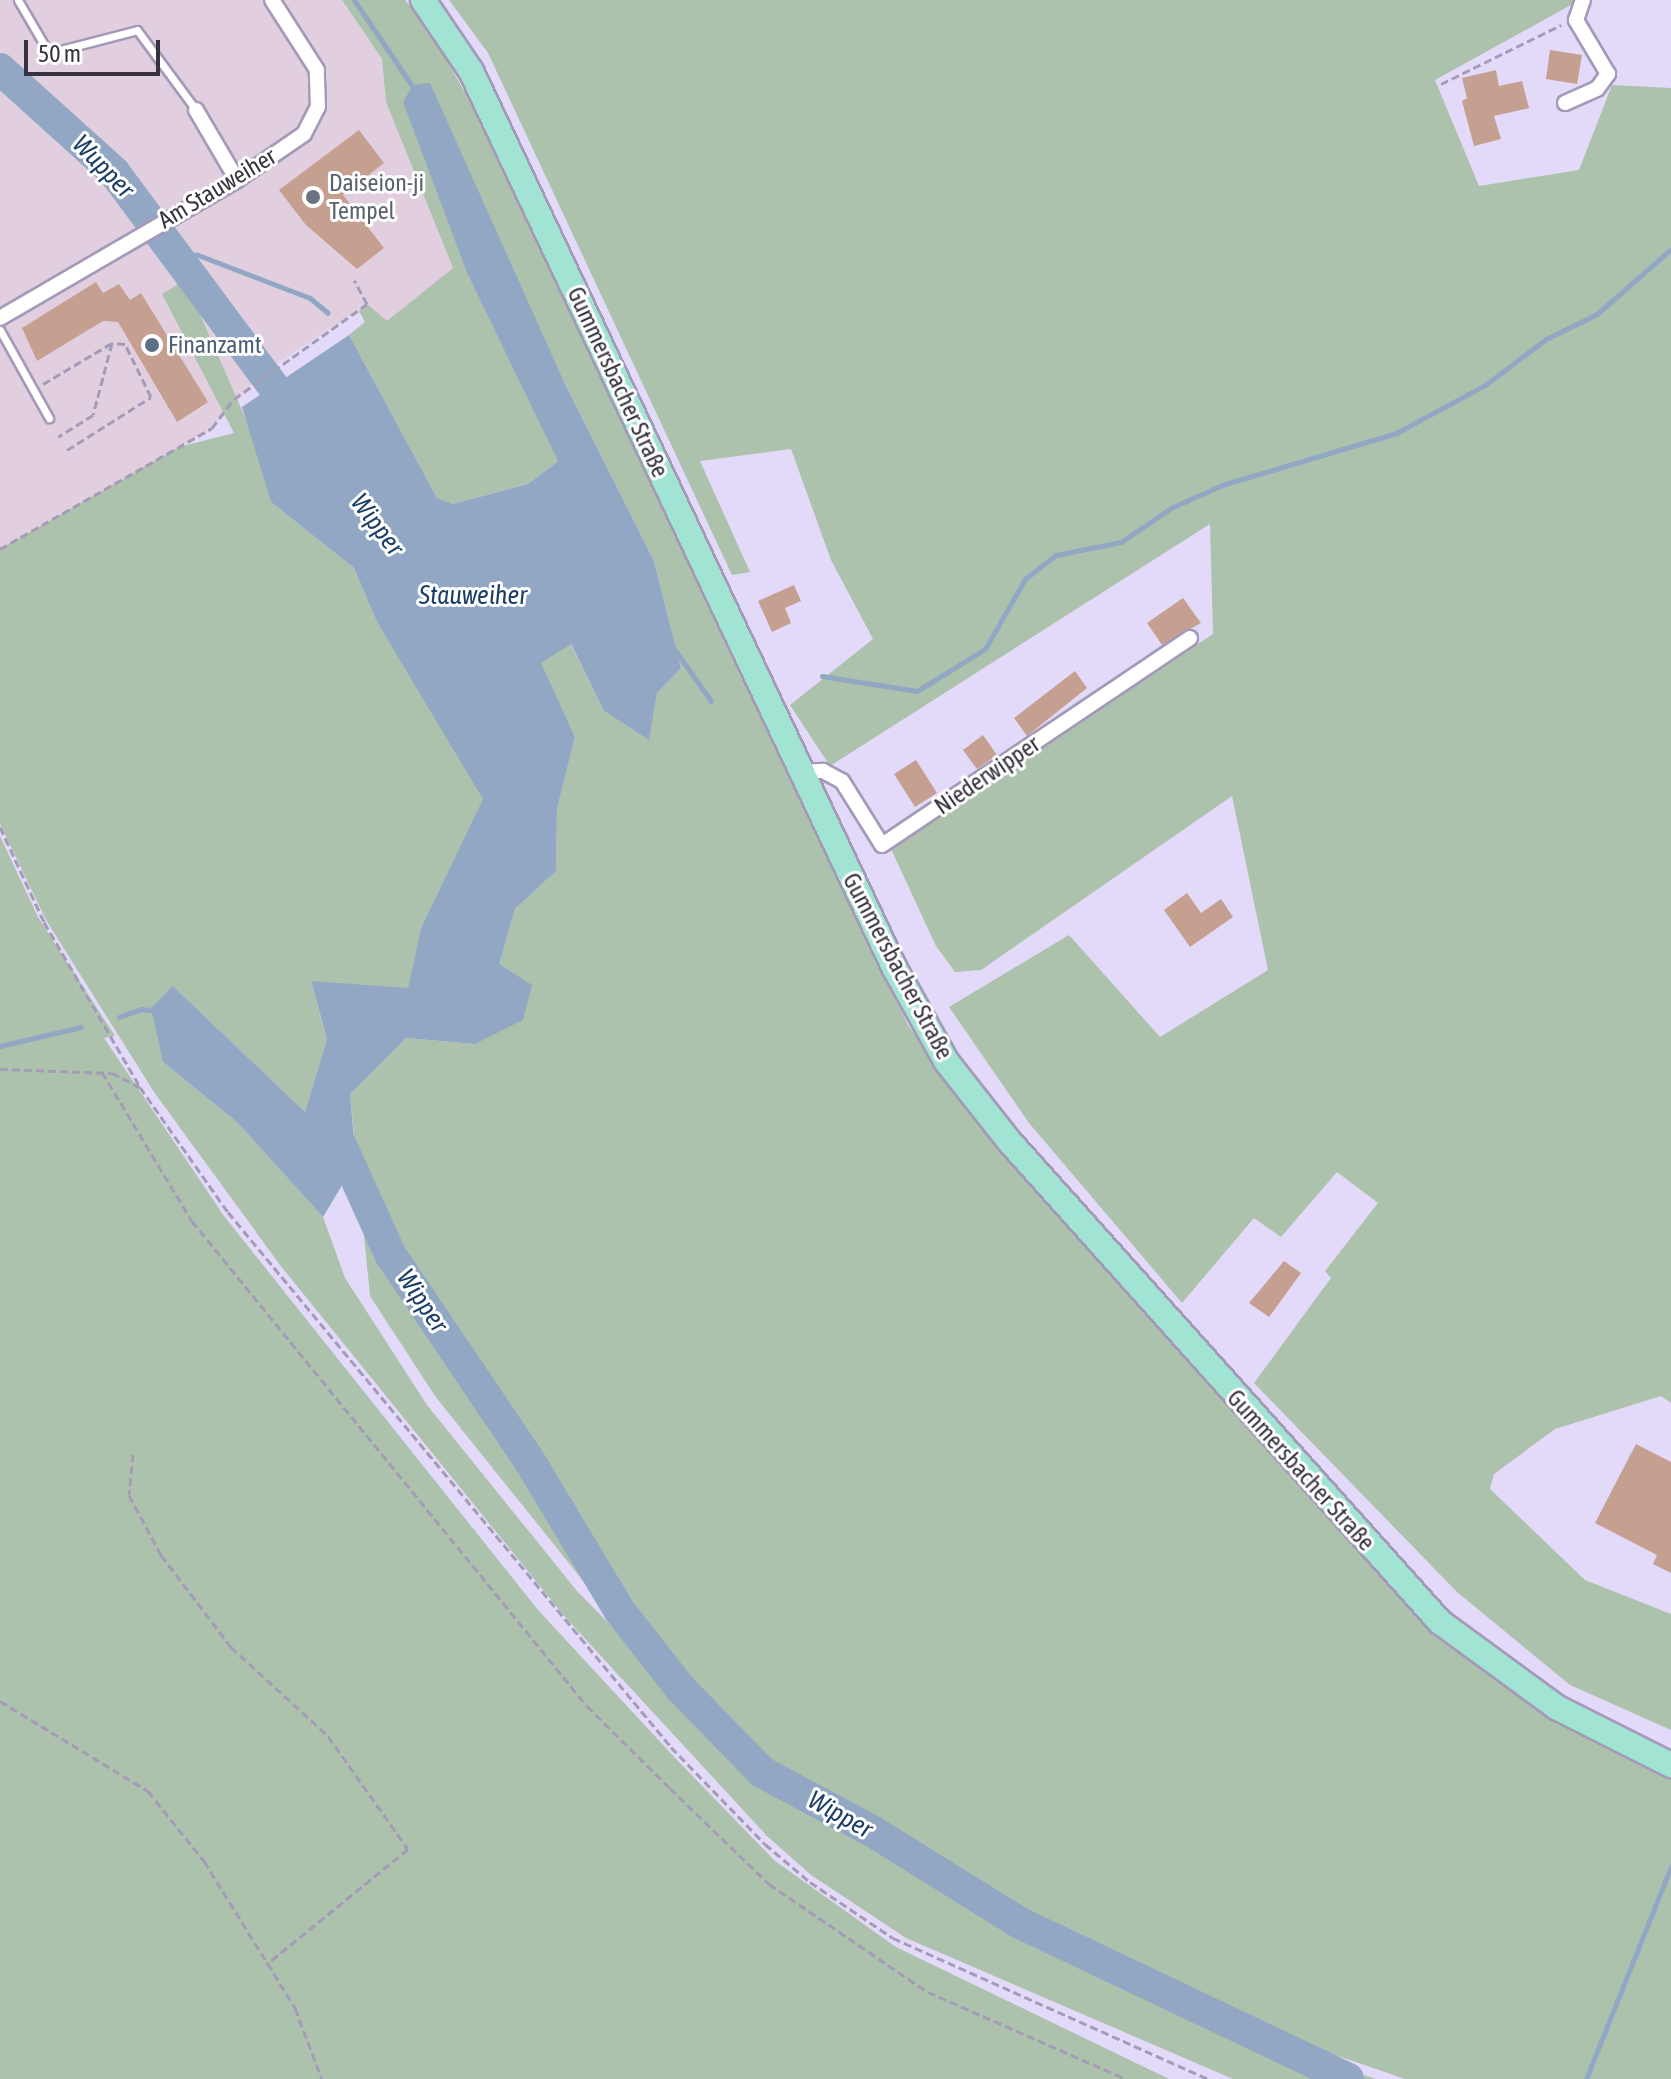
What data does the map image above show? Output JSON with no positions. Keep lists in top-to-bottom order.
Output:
{
  "streets": {
    "main road": ["Gummersbacher Straße"],
    "street": ["Am Stauweiher", "Niederwipper"]
  },
  "crossings": [
    ["Gummersbacher Straße", "Niederwipper"]
  ],
  "water": ["Wupper", "Wipper", "Stauweiher"],
  "places": ["Daiseion-ji Tempel", "Finanzamt"],
  "scale_bar": "50 m"
}
